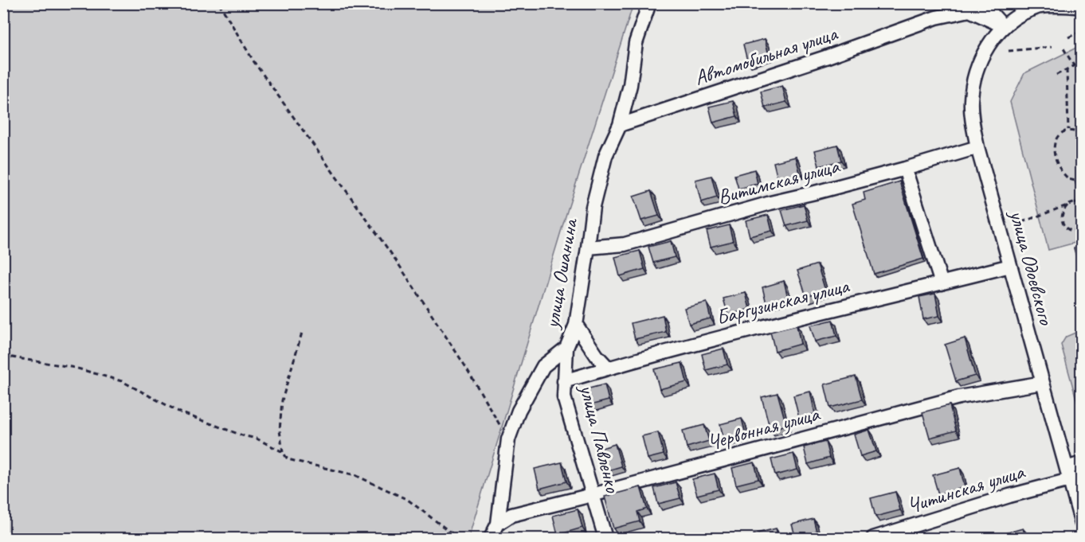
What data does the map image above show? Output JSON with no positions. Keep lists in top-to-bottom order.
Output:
{
  "streets": {
    "street": [
      "Автомобильная улица",
      "Витимская улица",
      "улица Одоевского",
      "улица Ошанина",
      "Баргузинская улица",
      "Червонная улица",
      "улица Павленко",
      "Читинская улица"
    ]
  },
  "crossings": [
    ["Автомобильная улица", "улица Одоевского"],
    ["Автомобильная улица", "улица Ошанина"],
    ["Витимская улица", "улица Одоевского"],
    ["Витимская улица", "улица Ошанина"],
    ["улица Одоевского", "Баргузинская улица"],
    ["улица Одоевского", "Червонная улица"],
    ["улица Одоевского", "Читинская улица"],
    ["улица Ошанина", "Червонная улица"],
    ["улица Ошанина", "улица Павленко"],
    ["Баргузинская улица", "улица Павленко"],
    ["Червонная улица", "улица Павленко"]
  ]
}
